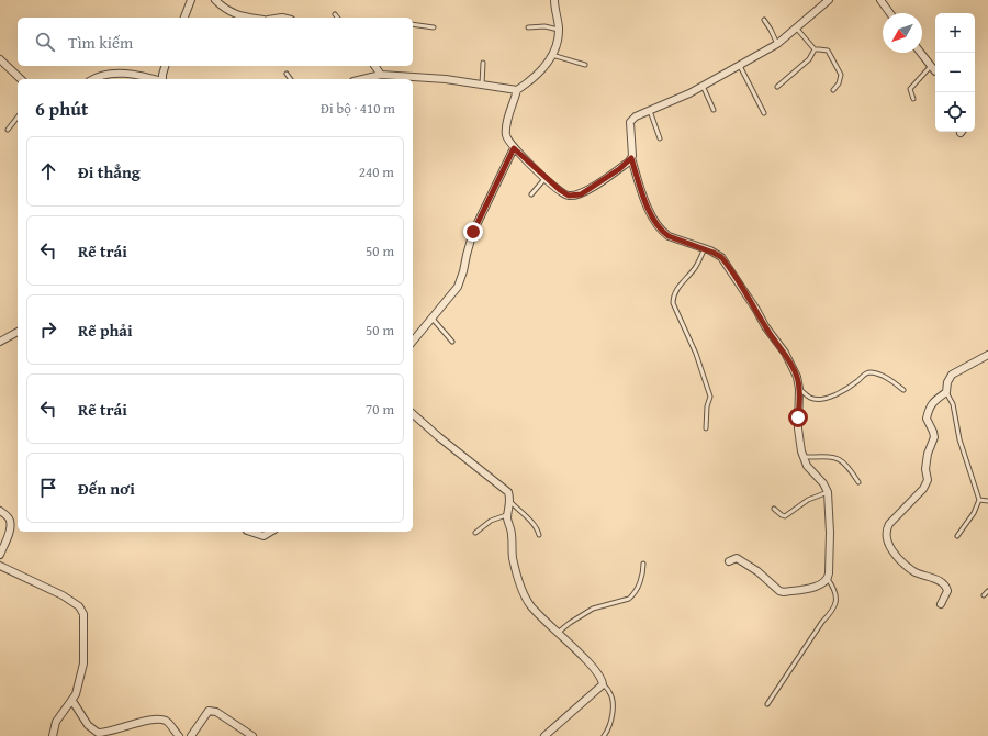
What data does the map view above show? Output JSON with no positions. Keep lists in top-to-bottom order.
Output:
{
  "north": "bottom left",
  "page": {
    "map_buttons": ["+", "−"],
    "search": "Tìm kiếm",
    "heading": ["6 phút", "Đi bộ · 410 m"],
    "list": [
      ["Đi thẳng", "240 m"],
      ["Rẽ trái", "50 m"],
      ["Rẽ phải", "50 m"],
      ["Rẽ trái", "70 m"],
      "Đến nơi"
    ]
  }
}
